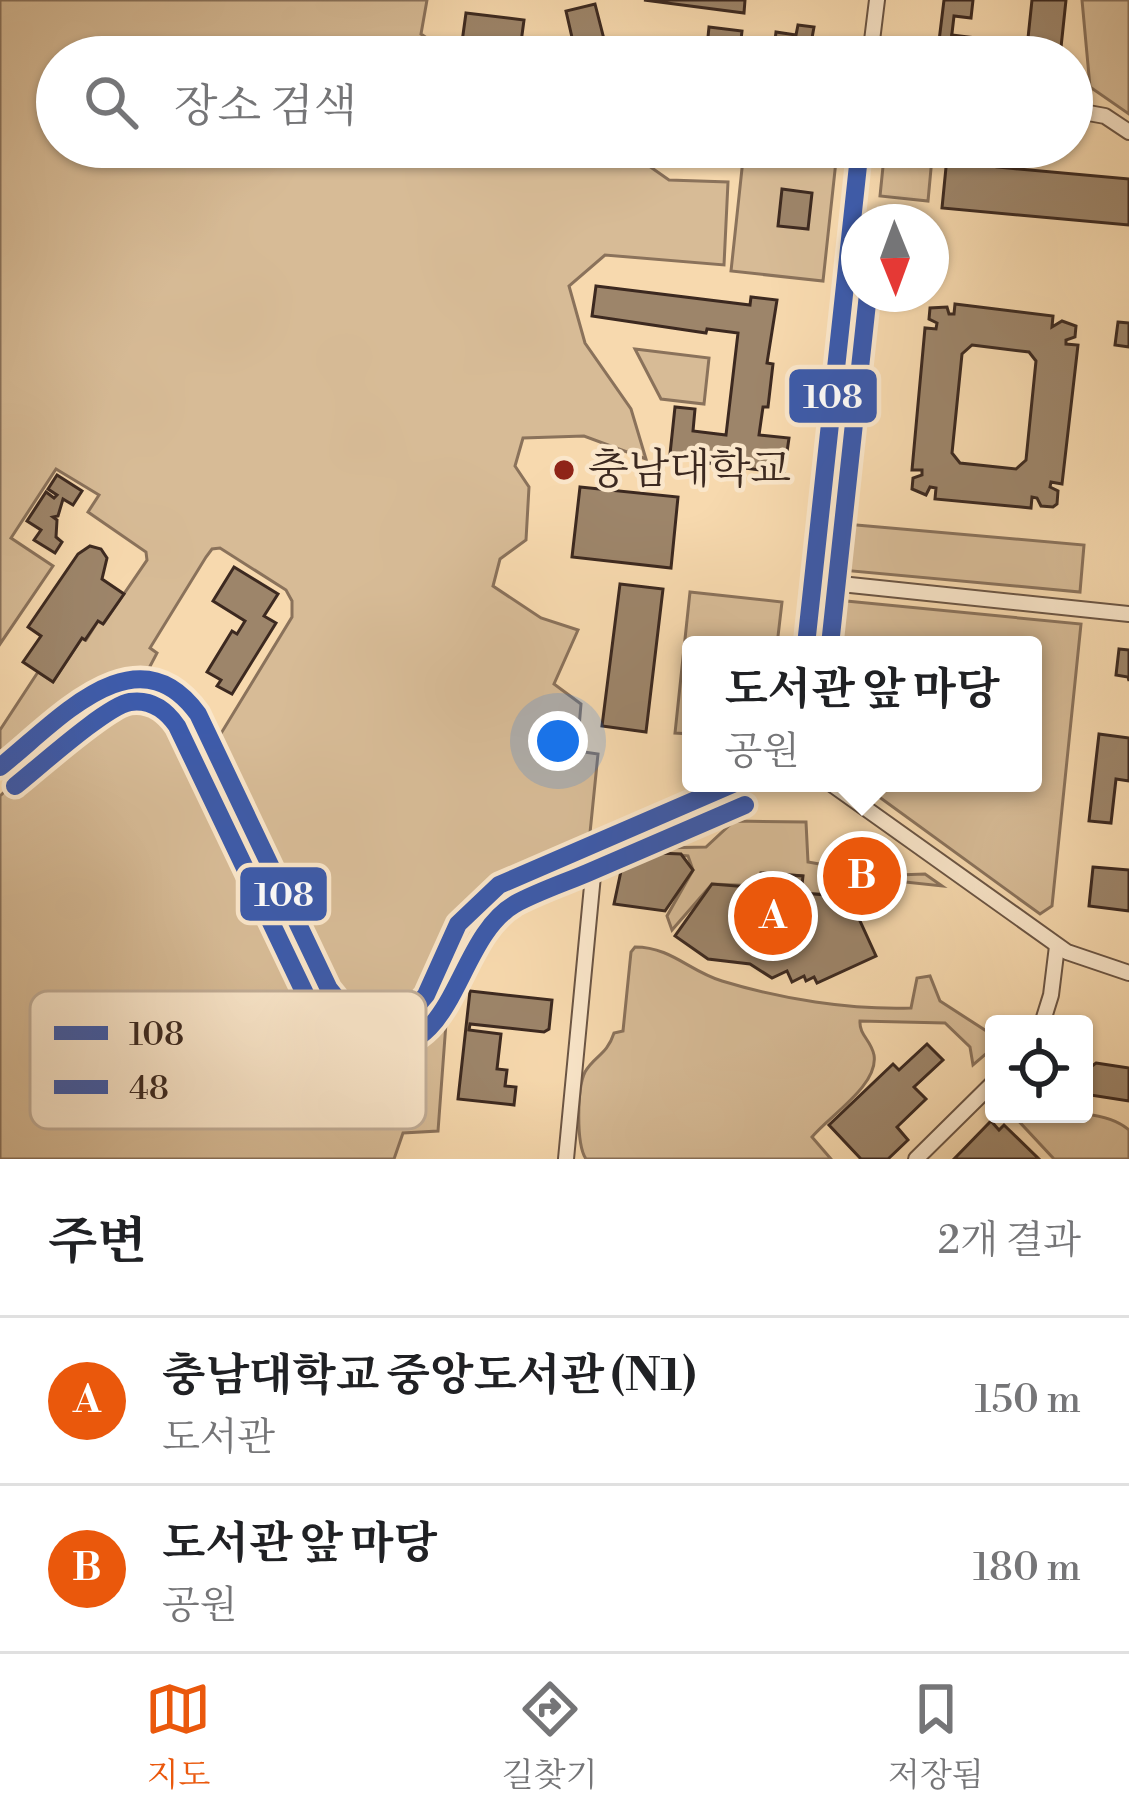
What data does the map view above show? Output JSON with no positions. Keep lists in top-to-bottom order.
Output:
{
  "places": ["충남대학교"],
  "lines": ["transit line 108", "transit line 48"],
  "legend": ["108", "48"],
  "north": "bottom",
  "page": {
    "search": "장소 검색",
    "popup": ["도서관 앞 마당", "공원"],
    "pins": ["B", "A"],
    "heading": ["주변", "2개 결과"],
    "list": [
      {
        "mark": "A",
        "name": "충남대학교 중앙도서관 (N1)",
        "note": "도서관",
        "value": "150 m"
      },
      {
        "mark": "B",
        "name": "도서관 앞 마당",
        "note": "공원",
        "value": "180 m"
      }
    ],
    "nav": ["지도", "길찾기", "저장됨"]
  }
}
